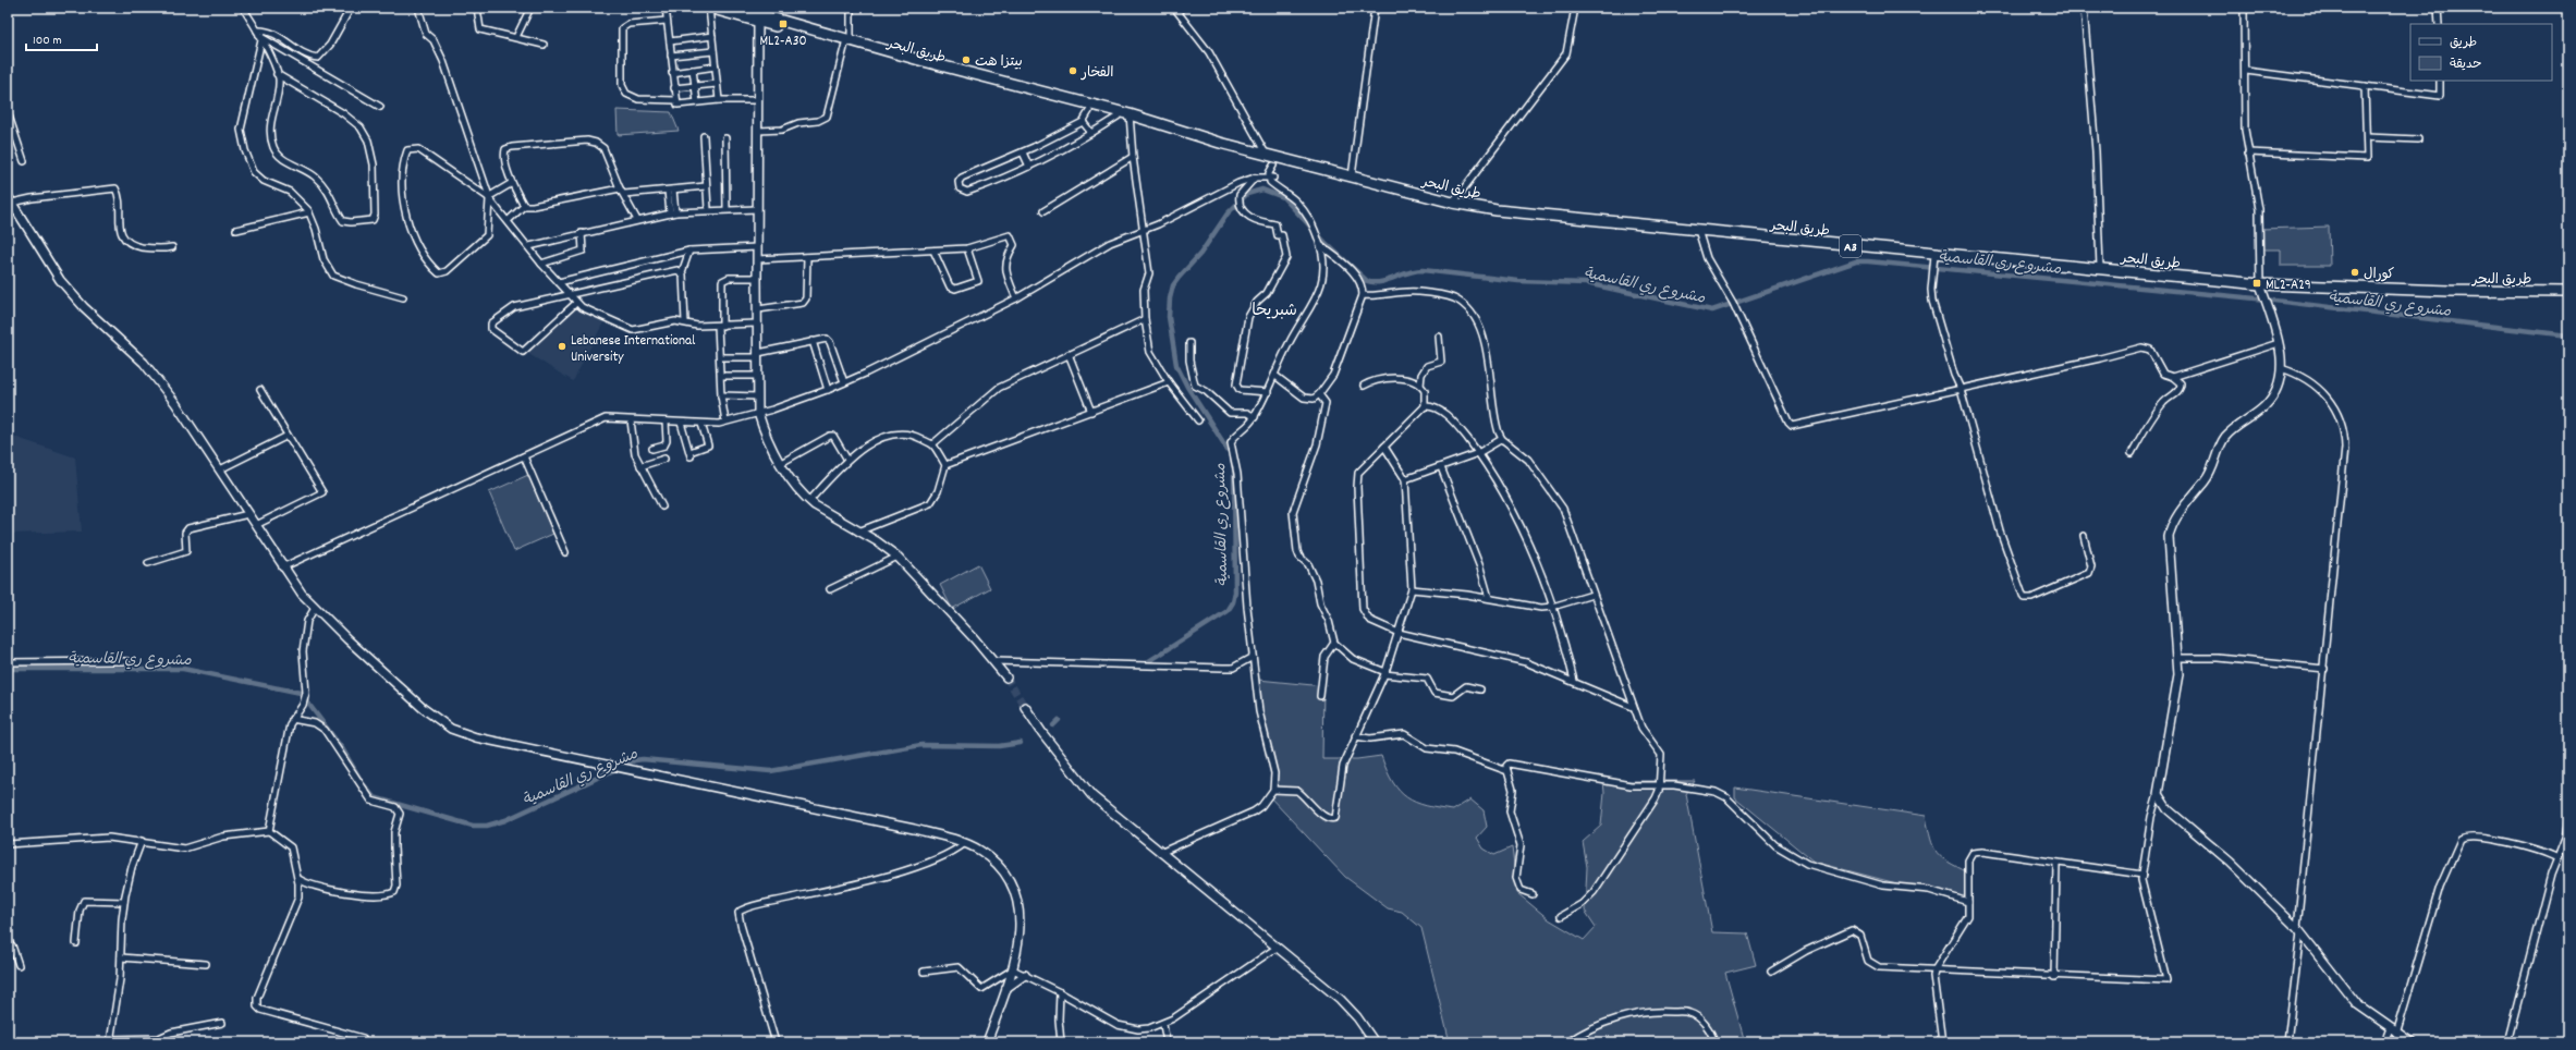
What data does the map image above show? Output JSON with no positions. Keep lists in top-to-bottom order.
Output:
{
  "streets": {
    "highway": ["طريق البحر", "A3"]
  },
  "districts": ["شبريحا"],
  "water": ["مشروع ري القاسمية"],
  "places": {
    "transit": ["ML2-A30", "ML2-A29"],
    "other": [
      "بيتزا هت",
      "الفخار",
      "كورال",
      "Lebanese International University"
    ]
  },
  "legend": ["طريق", "حديقة"],
  "scale_bar": "100 m"
}
